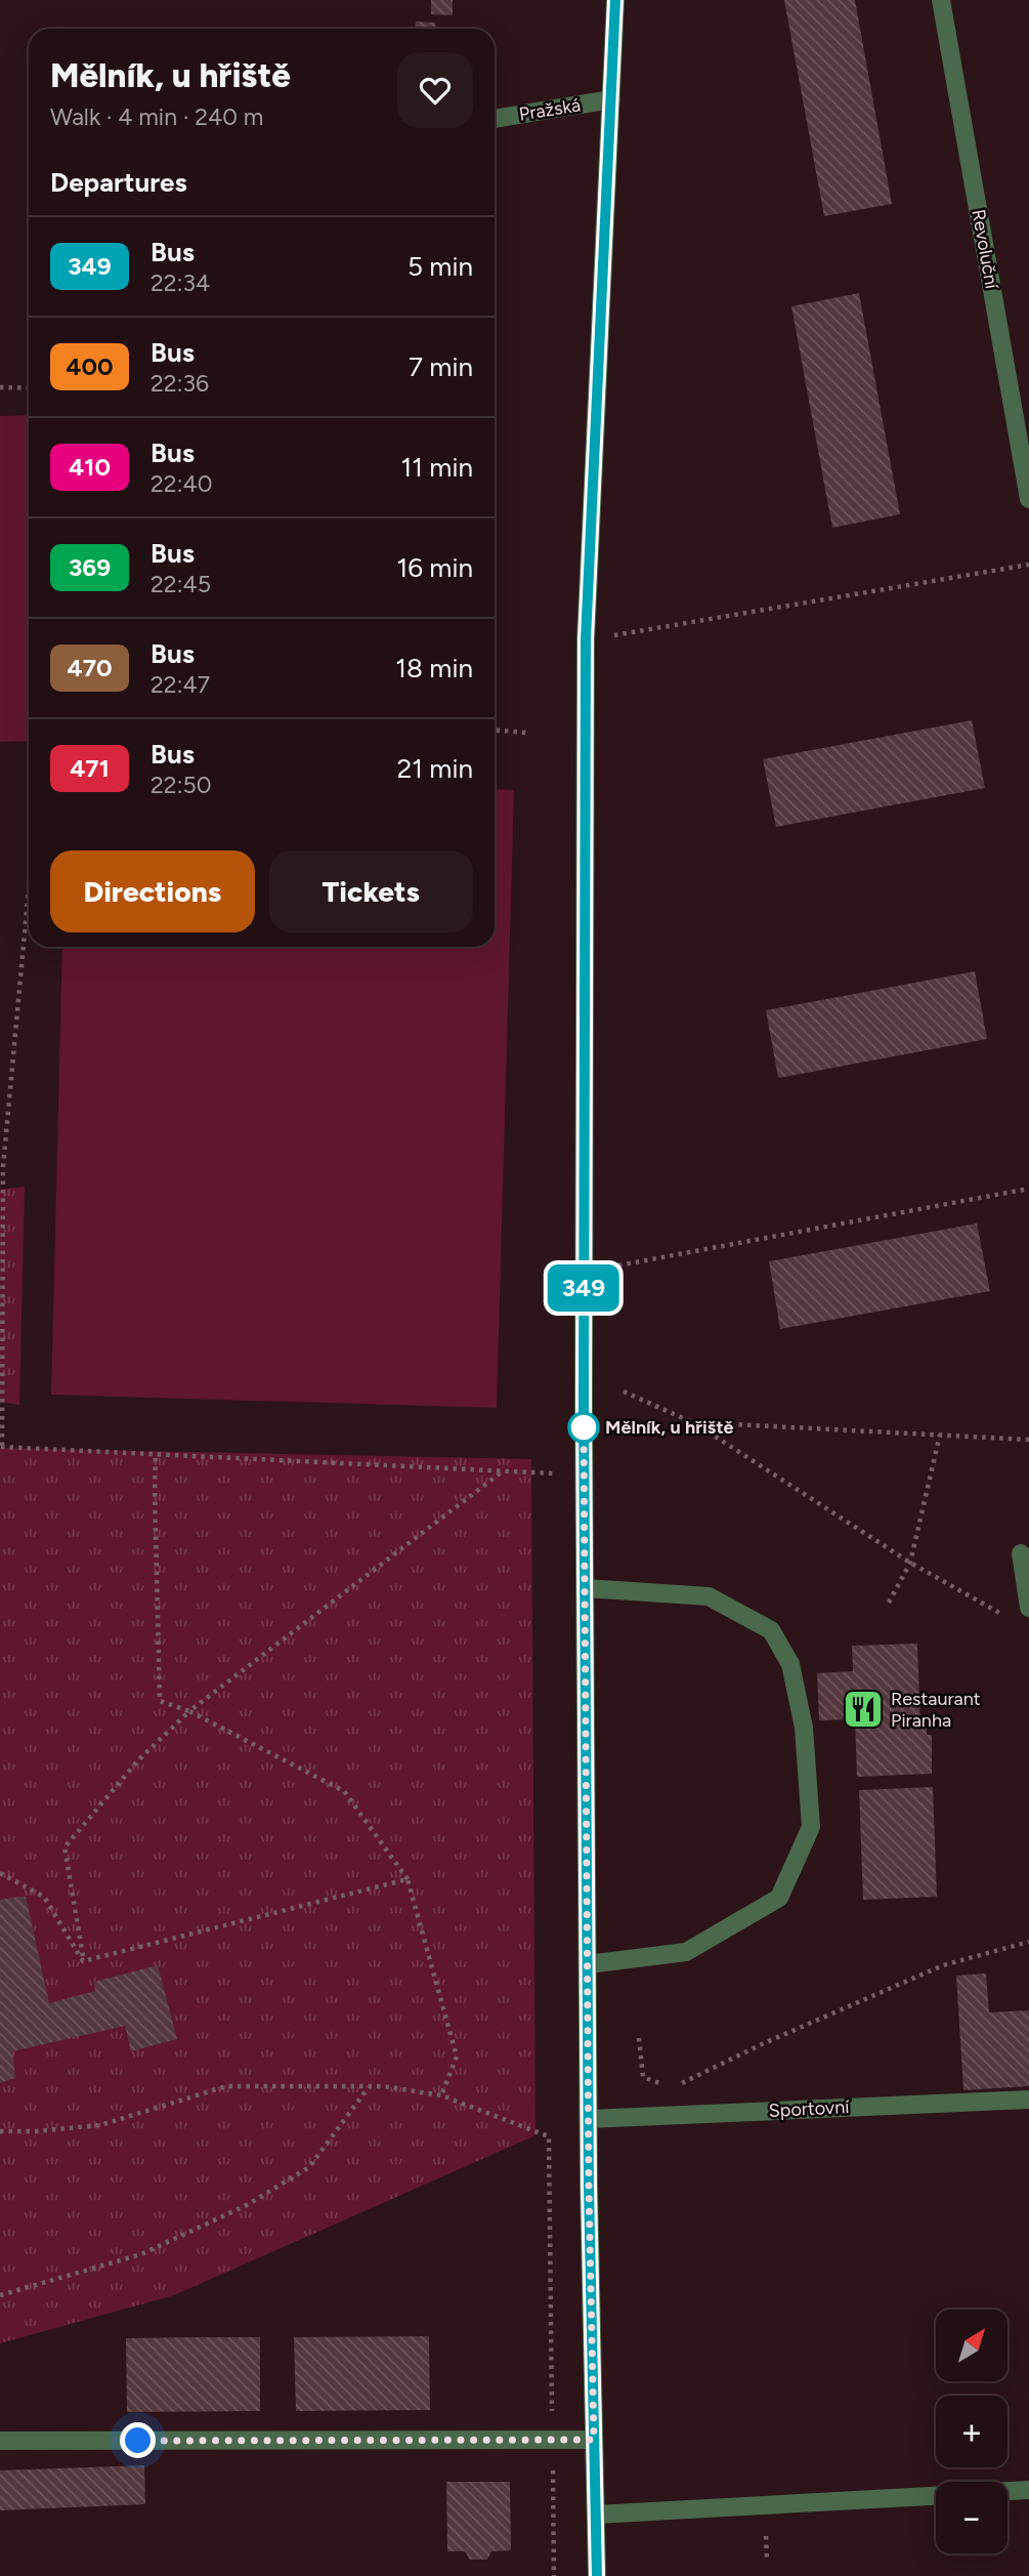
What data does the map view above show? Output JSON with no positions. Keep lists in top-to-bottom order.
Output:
{
  "streets": {
    "street": ["Pražská", "Revoluční", "Sportovní"]
  },
  "places": {
    "other": ["Mělník, u hřiště"],
    "restaurant": ["Restaurant Piranha"]
  },
  "lines": ["bus line 349"],
  "north": "top right",
  "page": {
    "on_map": "349",
    "heading": [
      ["Mělník, u hřiště", "Walk · 4 min · 240 m"],
      "Departures"
    ],
    "list": [
      {
        "mark": "349",
        "name": "Bus",
        "note": "22:34",
        "value": "5 min"
      },
      {
        "mark": "400",
        "name": "Bus",
        "note": "22:36",
        "value": "7 min"
      },
      {
        "mark": "410",
        "name": "Bus",
        "note": "22:40",
        "value": "11 min"
      },
      {
        "mark": "369",
        "name": "Bus",
        "note": "22:45",
        "value": "16 min"
      },
      {
        "mark": "470",
        "name": "Bus",
        "note": "22:47",
        "value": "18 min"
      },
      {
        "mark": "471",
        "name": "Bus",
        "note": "22:50",
        "value": "21 min"
      }
    ],
    "buttons": ["Directions", "Tickets"],
    "map_buttons": ["+", "−"]
  }
}
